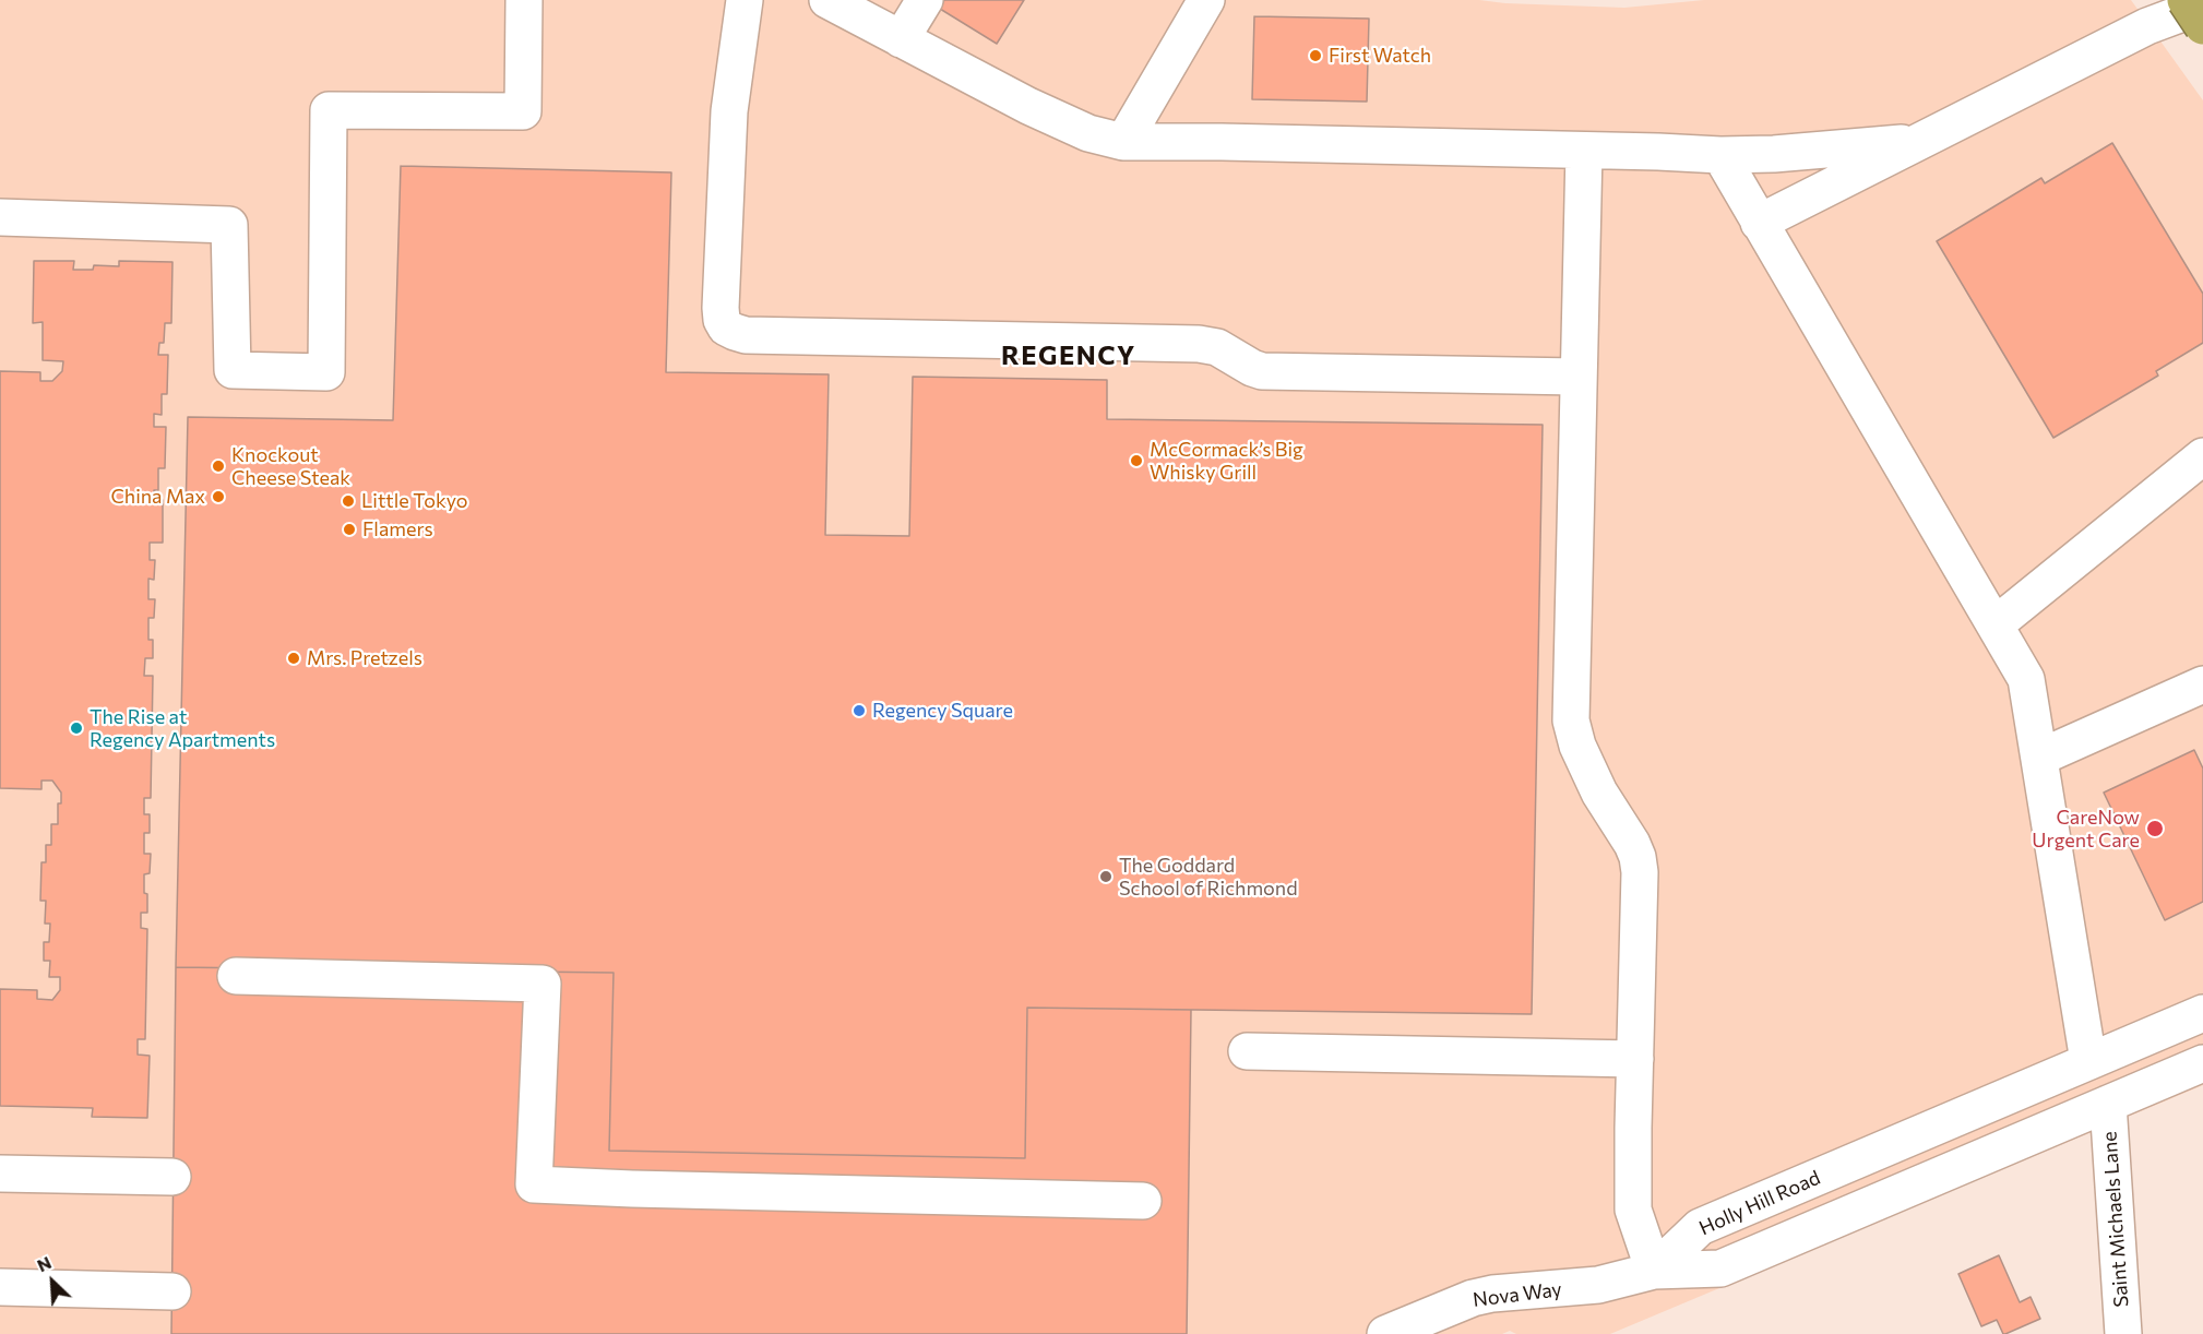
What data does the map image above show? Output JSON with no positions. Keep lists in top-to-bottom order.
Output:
{
  "streets": {
    "street": ["Holly Hill Road", "Saint Michaels Lane", "Nova Way"]
  },
  "crossings": [
    ["Holly Hill Road", "Saint Michaels Lane"],
    ["Holly Hill Road", "Nova Way"]
  ],
  "districts": ["REGENCY"],
  "places": [
    "First Watch",
    "McCormack’s Big Whisky Grill",
    "Knockout Cheese Steak",
    "China Max",
    "Little Tokyo",
    "Flamers",
    "Mrs. Pretzels",
    "Regency Square",
    "The Rise at Regency Apartments",
    "CareNow Urgent Care",
    "The Goddard School of Richmond"
  ],
  "north": "top left"
}
